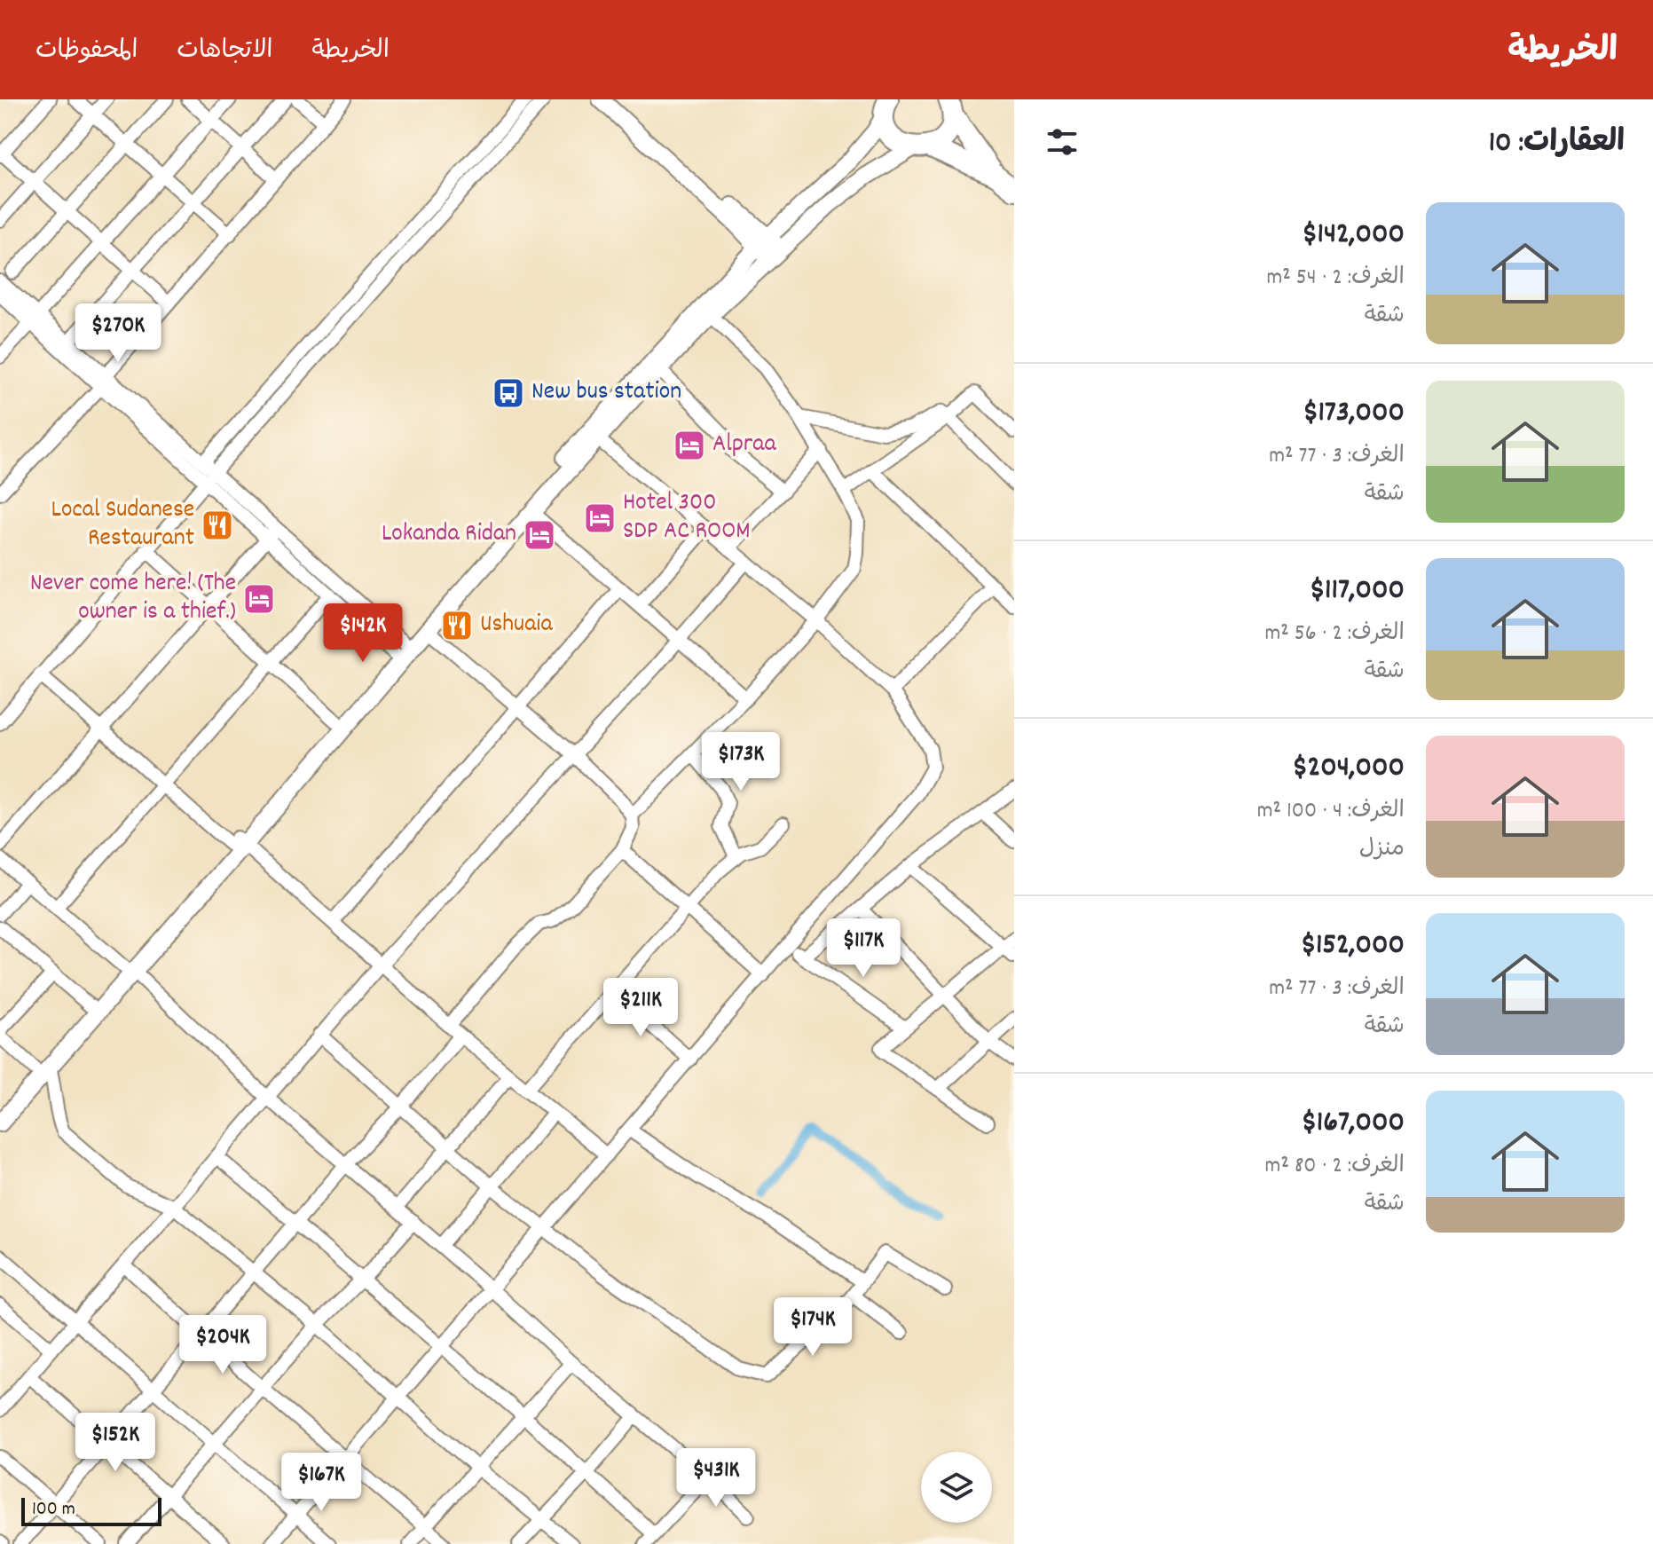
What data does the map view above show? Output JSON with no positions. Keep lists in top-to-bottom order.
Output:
{
  "places": {
    "bus stop": ["New bus station"],
    "hotel": [
      "Alpraa",
      "Hotel 300 SDP AC ROOM",
      "Lokanda Ridan",
      "Never come here! (The owner is a thief.)"
    ],
    "restaurant": ["Local Sudanese Restaurant", "Ushuaia"]
  },
  "scale_bar": "100 m",
  "page": {
    "header": "الخريطة",
    "nav": ["الخريطة", "الاتجاهات", "المحفوظات"],
    "heading": "العقارات: 10",
    "list": [
      {
        "name": "$142,000",
        "note": "الغرف: 2 · 54 m² · شقة"
      },
      {
        "name": "$173,000",
        "note": "الغرف: 3 · 77 m² · شقة"
      },
      {
        "name": "$117,000",
        "note": "الغرف: 2 · 56 m² · شقة"
      },
      {
        "name": "$204,000",
        "note": "الغرف: 4 · 100 m² · منزل"
      },
      {
        "name": "$152,000",
        "note": "الغرف: 3 · 77 m² · شقة"
      },
      {
        "name": "$167,000",
        "note": "الغرف: 2 · 80 m² · شقة"
      }
    ],
    "price": [
      "$270K",
      "$142K",
      "$173K",
      "$117K",
      "$211K",
      "$174K",
      "$204K",
      "$152K",
      "$431K",
      "$167K"
    ],
    "scale": "100 m"
  }
}
